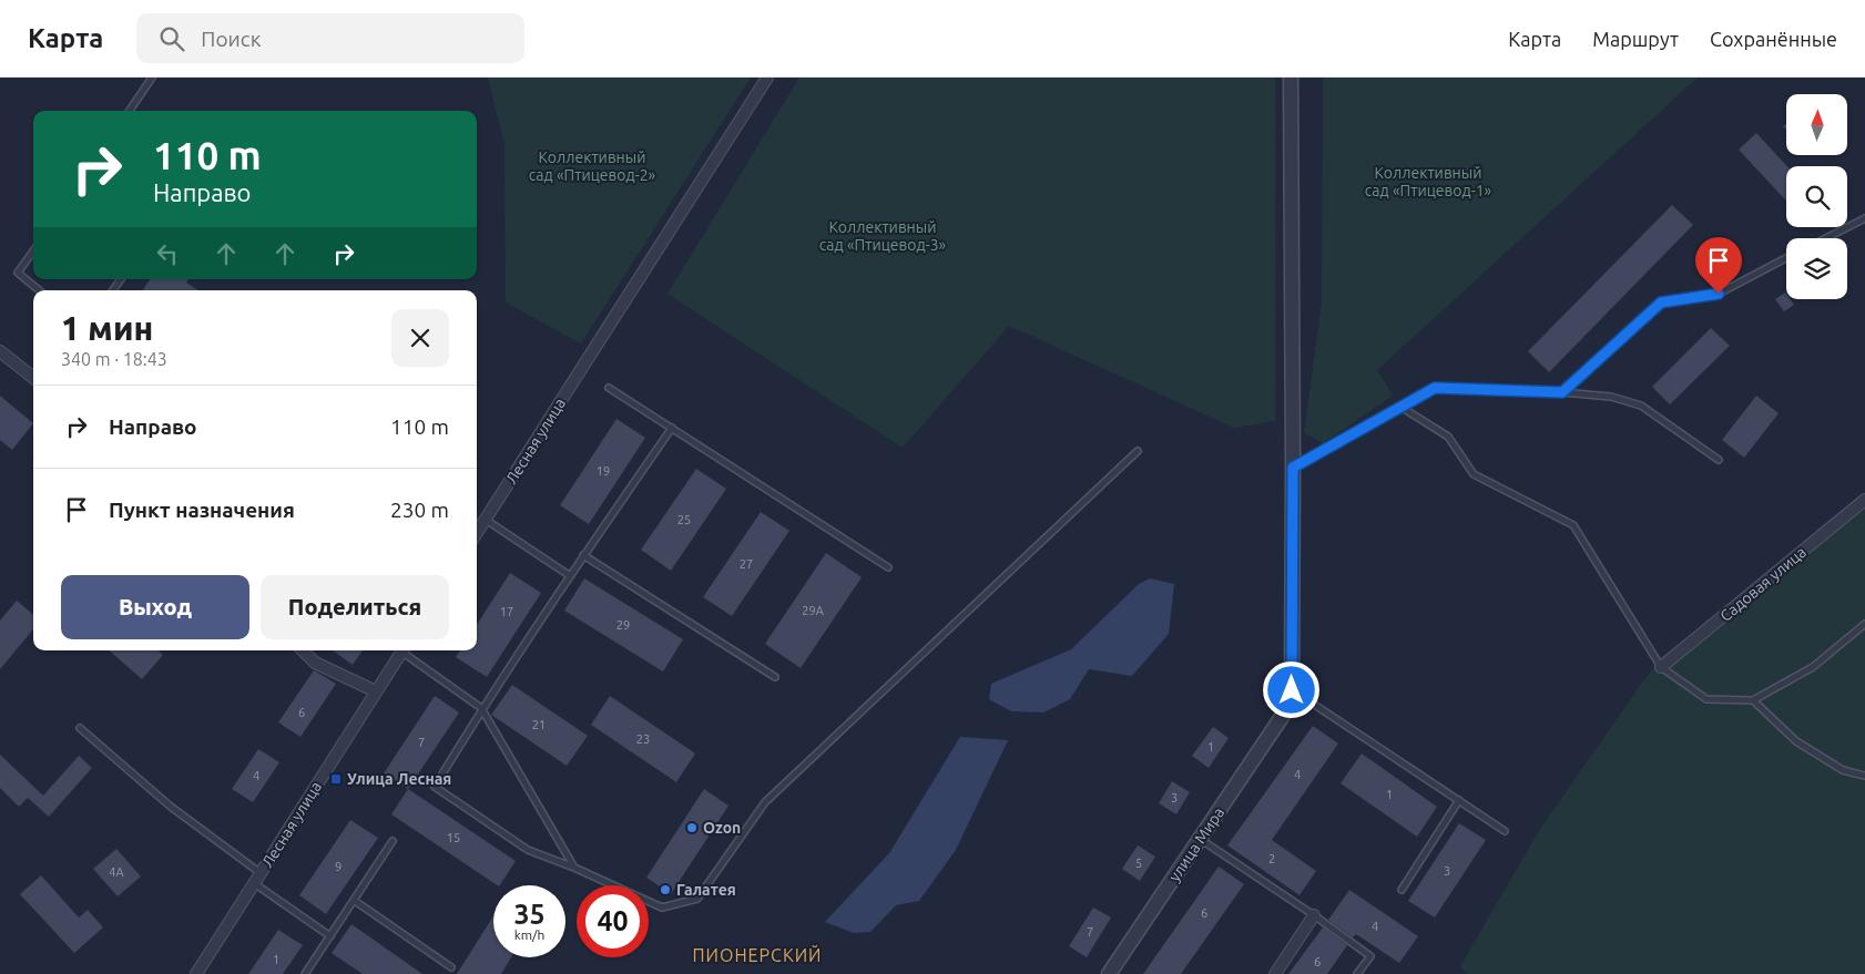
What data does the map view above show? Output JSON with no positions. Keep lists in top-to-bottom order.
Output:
{
  "streets": {
    "street": ["Лесная улица", "Садовая улица", "улица Мира"]
  },
  "districts": ["ПИОНЕРСКИЙ"],
  "parks": ["Коллективный сад «Птицевод-2»", "Коллективный сад «Птицевод-1»", "Коллективный сад «Птицевод-3»"],
  "places": {
    "transit": ["Улица Лесная"],
    "other": ["Ozon", "Галатея"]
  },
  "house_numbers": [
    "19",
    "25",
    "27",
    "29А",
    "17",
    "29",
    "6",
    "21",
    "23",
    "7",
    "1",
    "4",
    "4",
    "1",
    "3",
    "15",
    "2",
    "5",
    "9",
    "3",
    "4А",
    "6",
    "4",
    "7",
    "1",
    "6"
  ],
  "north": "top",
  "page": {
    "header": "Карта",
    "search": "Поиск",
    "nav": ["Карта", "Маршрут", "Сохранённые"],
    "turn": ["110 m", "Направо"],
    "heading": ["1 мин", "340 m · 18:43"],
    "list": [
      {
        "name": "Направо",
        "value": "110 m"
      },
      {
        "name": "Пункт назначения",
        "value": "230 m"
      }
    ],
    "buttons": ["Выход", "Поделиться"],
    "speed": "35 km/h",
    "limit": "40"
  }
}
